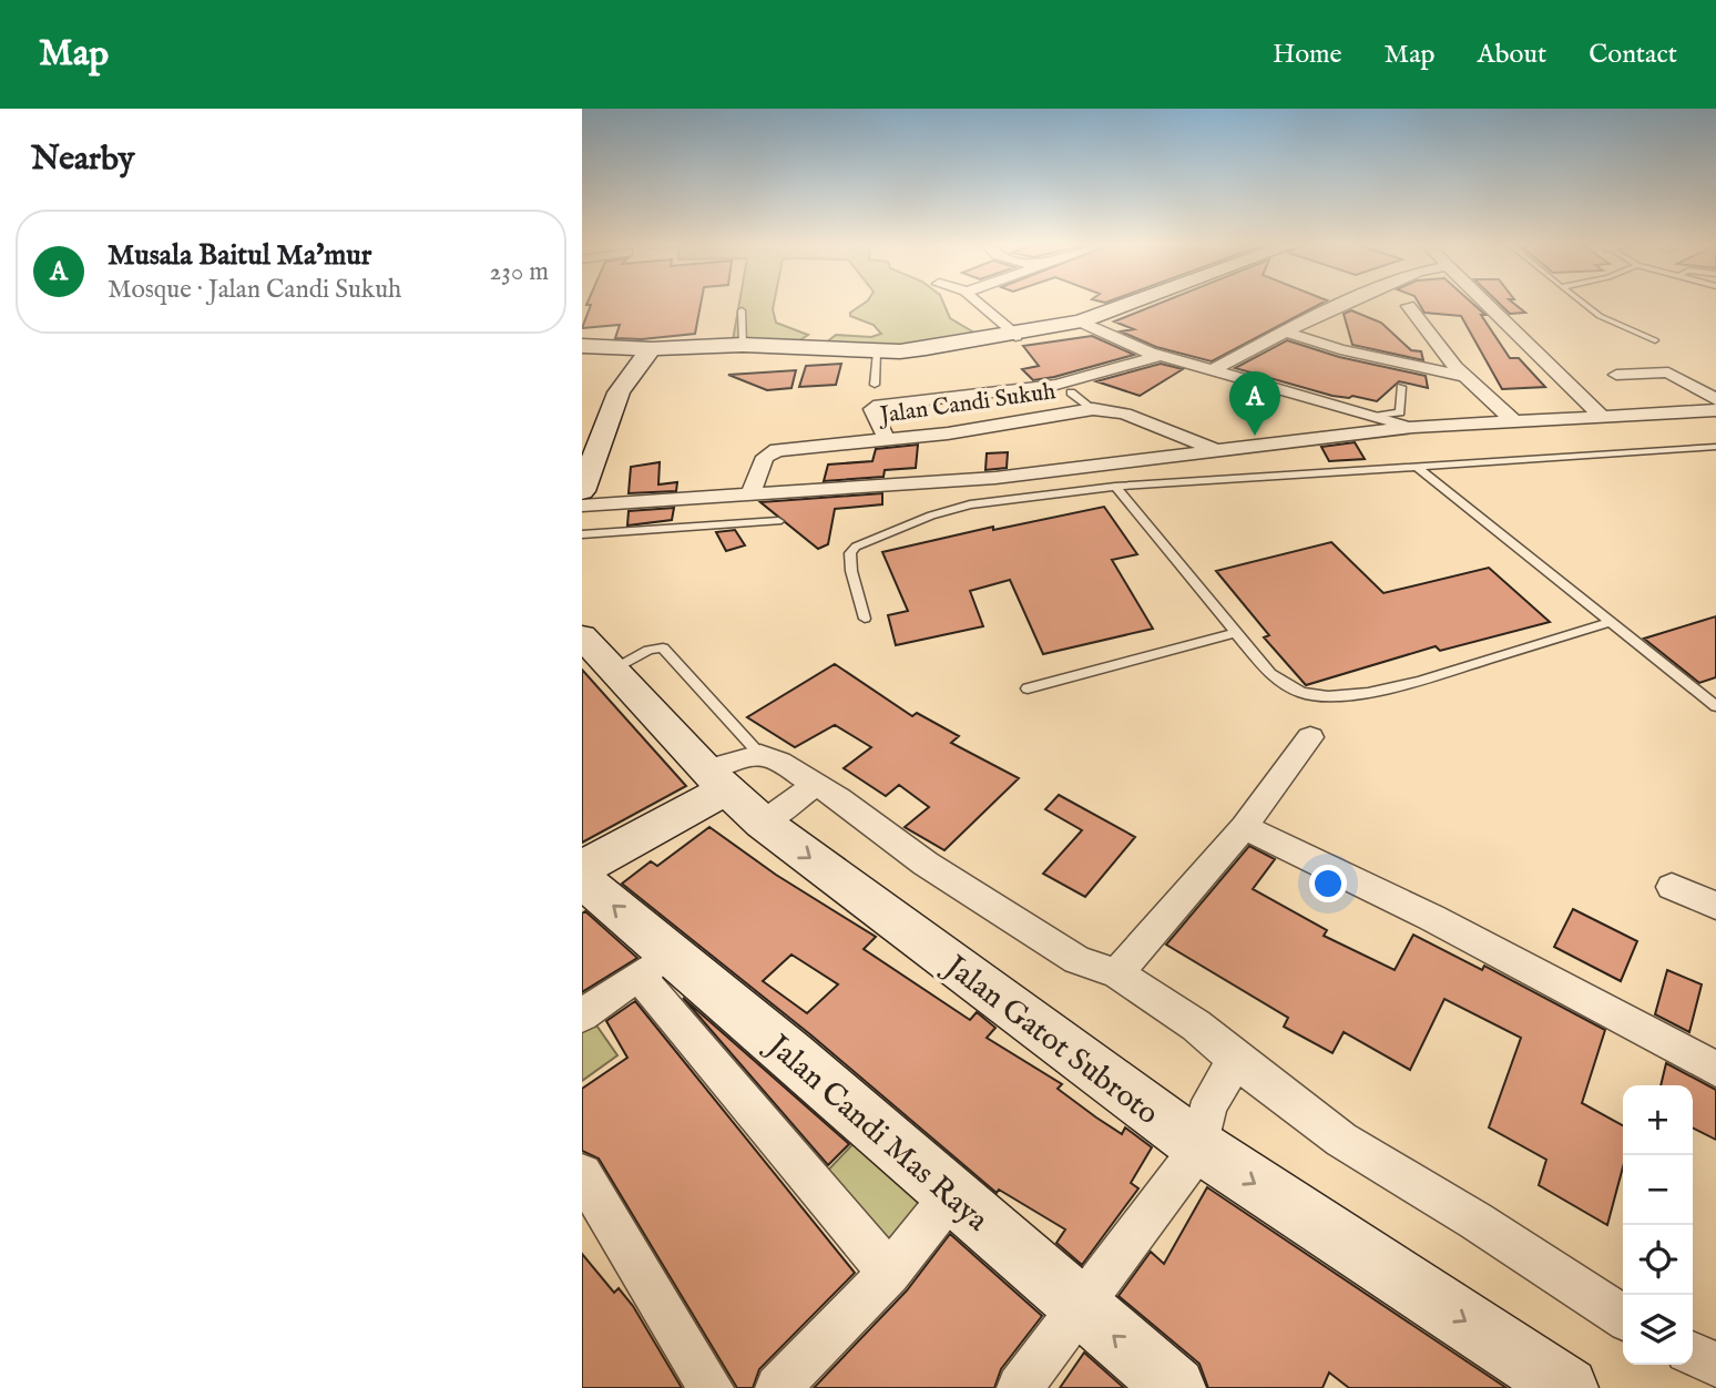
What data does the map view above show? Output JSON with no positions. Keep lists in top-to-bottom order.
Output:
{
  "streets": {
    "street": ["Jalan Candi Sukuh", "Jalan Gatot Subroto", "Jalan Candi Mas Raya"]
  },
  "page": {
    "header": "Map",
    "nav": [
      "Home",
      "Map",
      "About",
      "Contact"
    ],
    "heading": "Nearby",
    "list": [
      {
        "mark": "A",
        "name": "Musala Baitul Ma'mur",
        "note": "Mosque · Jalan Candi Sukuh",
        "value": "230 m"
      }
    ],
    "pins": "A",
    "map_buttons": ["+", "−"]
  }
}
